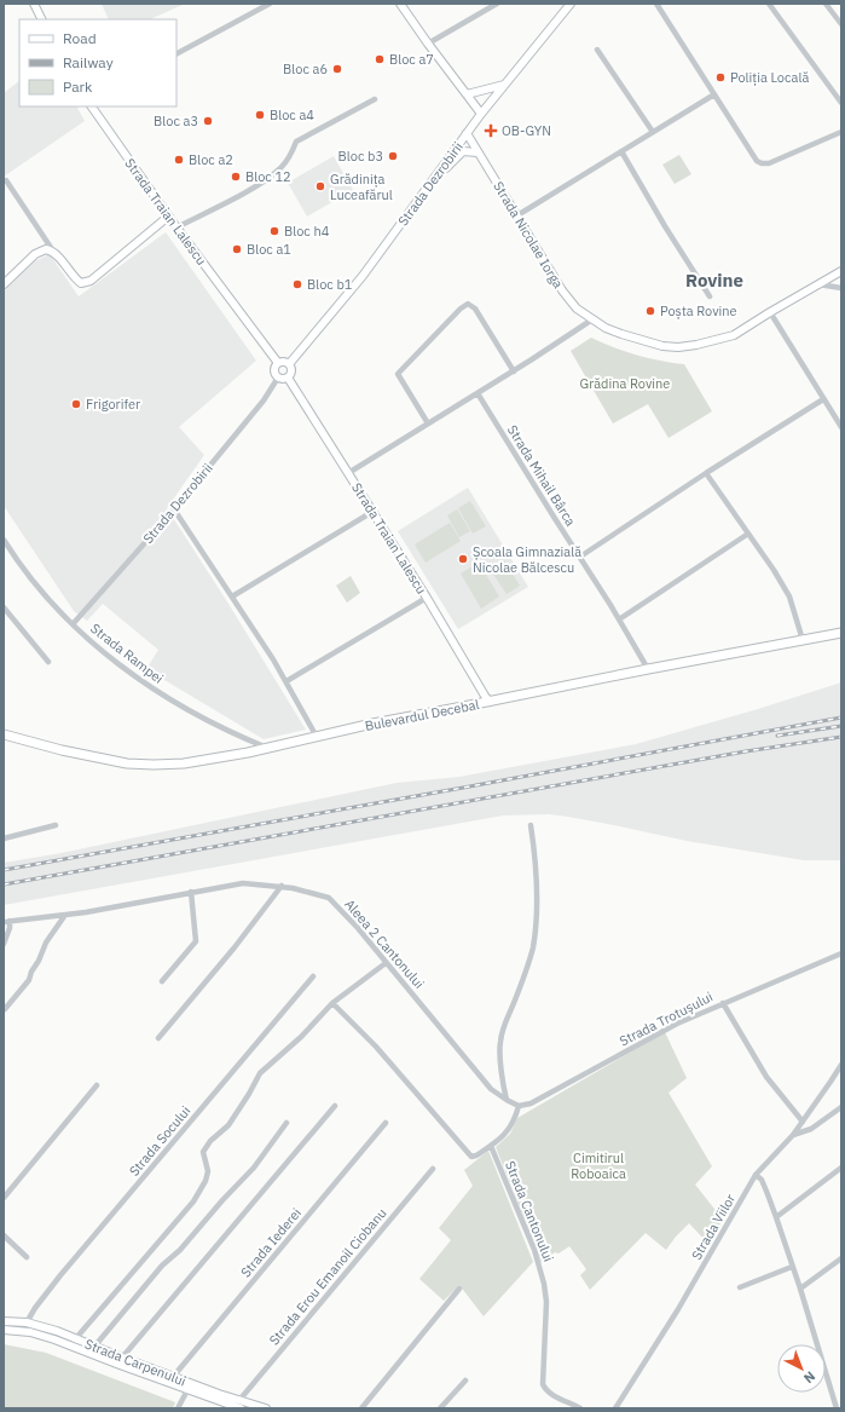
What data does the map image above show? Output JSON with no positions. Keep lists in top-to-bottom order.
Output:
{
  "streets": {
    "main road": ["Bulevardul Decebal"],
    "street": [
      "Strada Dezrobirii",
      "Strada Traian Lalescu",
      "Strada Nicolae Iorga",
      "Strada Mihail Bârca",
      "Strada Rampei",
      "Aleea 2 Cantonului",
      "Strada Trotușului",
      "Strada Socului",
      "Strada Cantonului",
      "Strada Viilor",
      "Strada Iederei",
      "Strada Erou Emanoil Ciobanu",
      "Strada Carpenului"
    ]
  },
  "crossings": [
    ["Strada Dezrobirii", "Strada Traian Lalescu"],
    ["Strada Dezrobirii", "Strada Nicolae Iorga"],
    ["Strada Dezrobirii", "Strada Rampei"],
    ["Strada Traian Lalescu", "Bulevardul Decebal"],
    ["Strada Mihail Bârca", "Bulevardul Decebal"],
    ["Strada Rampei", "Bulevardul Decebal"],
    ["Strada Socului", "Strada Carpenului"],
    ["Strada Iederei", "Strada Carpenului"],
    ["Strada Erou Emanoil Ciobanu", "Strada Carpenului"]
  ],
  "districts": ["Rovine"],
  "parks": ["Grădina Rovine", "Cimitirul Roboaica"],
  "places": {
    "other": [
      "Bloc a7",
      "Bloc a6",
      "Poliția Locală",
      "Bloc a4",
      "Bloc a3",
      "Bloc b3",
      "Bloc a2",
      "Bloc 12",
      "Grădinița Luceafărul",
      "Bloc h4",
      "Bloc a1",
      "Bloc b1",
      "Poșta Rovine",
      "Frigorifer",
      "Școala Gimnazială Nicolae Bălcescu"
    ],
    "health": ["OB-GYN"]
  },
  "legend": ["Road", "Railway", "Park"],
  "north": "bottom right"
}
